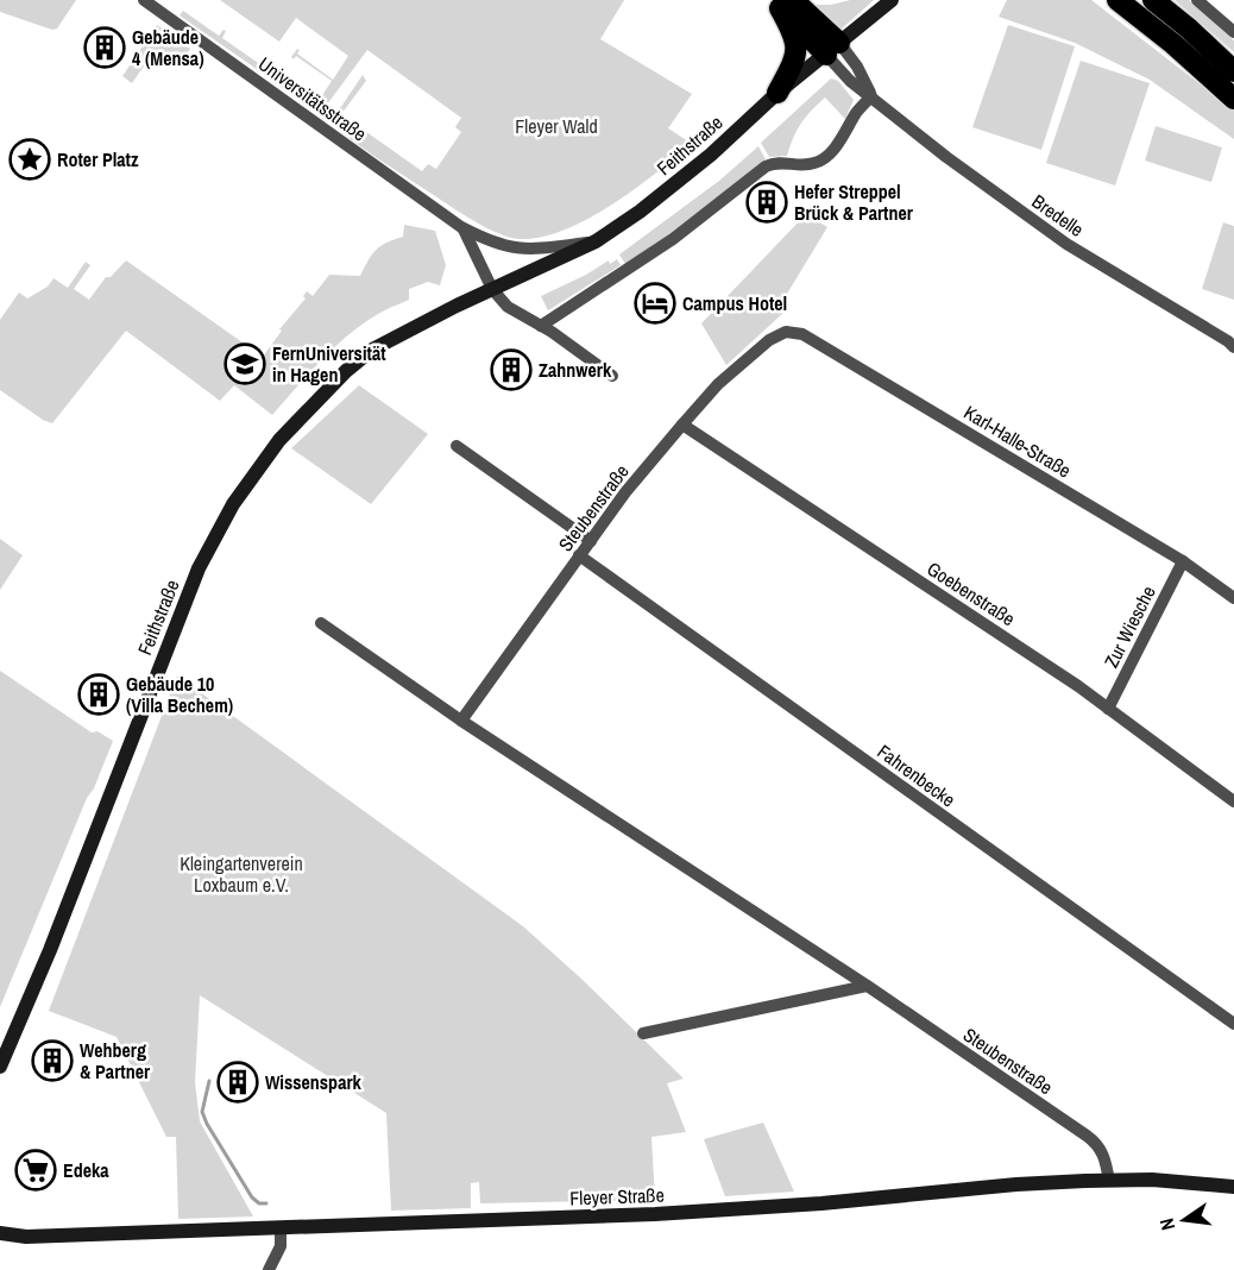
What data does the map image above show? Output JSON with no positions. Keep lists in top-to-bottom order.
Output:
{
  "streets": {
    "main road": ["Feithstraße", "Fleyer Straße"],
    "street": [
      "Universitätsstraße",
      "Bredelle",
      "Karl-Halle-Straße",
      "Steubenstraße",
      "Goebenstraße",
      "Zur Wiesche",
      "Fahrenbecke"
    ]
  },
  "crossings": [
    ["Universitätsstraße", "Feithstraße"],
    ["Feithstraße", "Bredelle"],
    ["Karl-Halle-Straße", "Steubenstraße"],
    ["Karl-Halle-Straße", "Zur Wiesche"],
    ["Steubenstraße", "Goebenstraße"],
    ["Steubenstraße", "Fahrenbecke"],
    ["Steubenstraße", "Fleyer Straße"],
    ["Goebenstraße", "Zur Wiesche"]
  ],
  "parks": ["Fleyer Wald", "Kleingartenverein Loxbaum e.V."],
  "places": {
    "building": [
      "Gebäude 4 (Mensa)",
      "Hefer Streppel Brück & Partner",
      "Zahnwerk",
      "Gebäude 10 (Villa Bechem)",
      "Wehberg & Partner",
      "Wissenspark"
    ],
    "place": ["Roter Platz"],
    "hotel": ["Campus Hotel"],
    "school or university": ["FernUniversität in Hagen"],
    "supermarket": ["Edeka"]
  },
  "north": "left"
}
